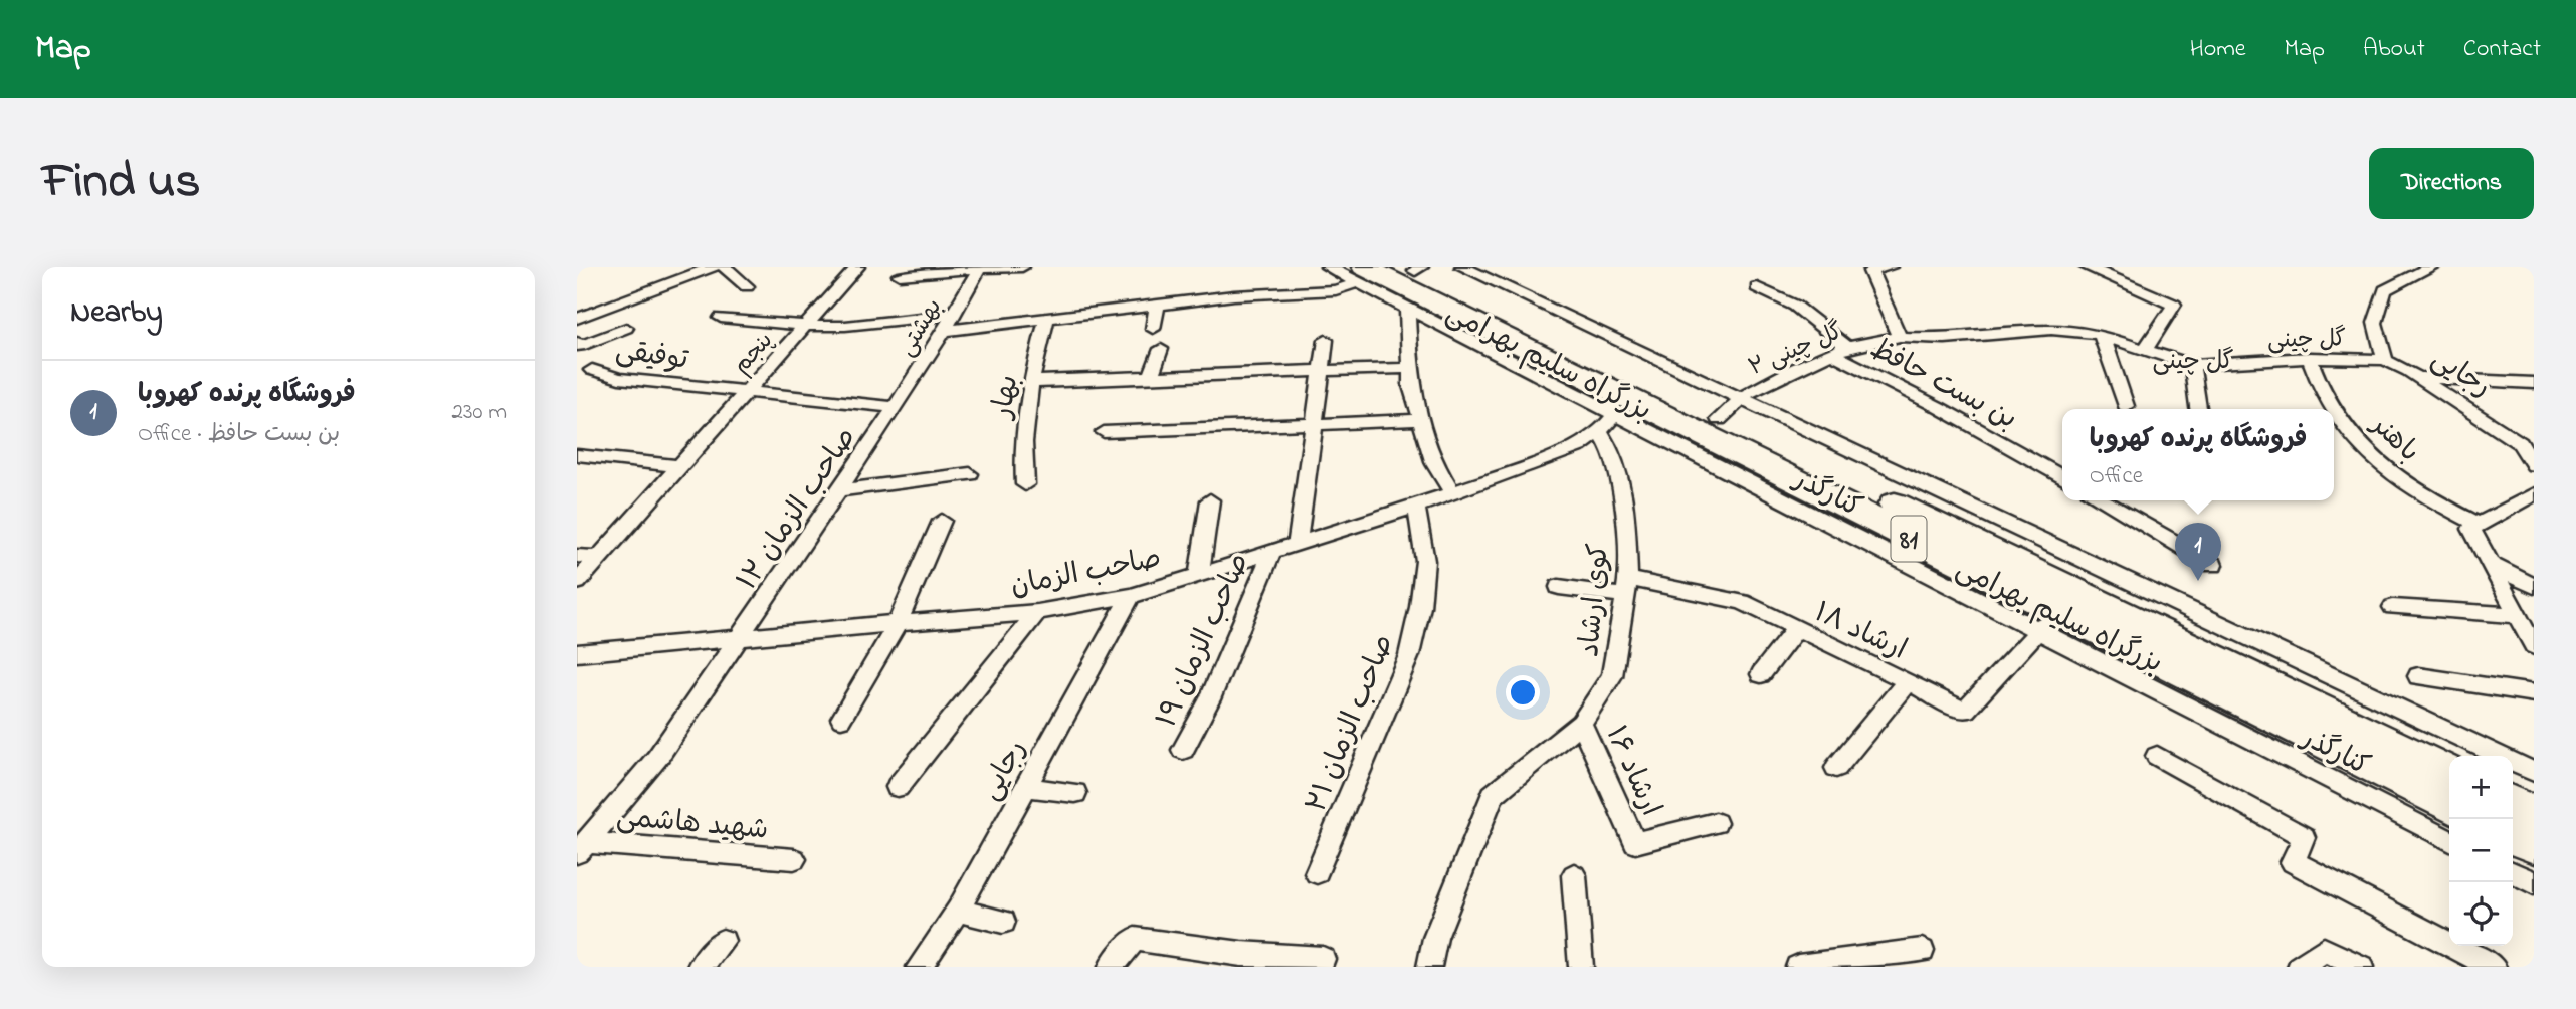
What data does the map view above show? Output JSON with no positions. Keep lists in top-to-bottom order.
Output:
{
  "streets": {
    "highway": ["بزرگراه سلیم بهرامی", "81"],
    "street": [
      "بهشتی",
      "گل چینی",
      "گل چینی ۲",
      "پنجم",
      "توفیقی",
      "رجایی",
      "بن بست حافظ",
      "بهار",
      "باهنر",
      "کنارگذر",
      "صاحب الزمان ۱۲",
      "صاحب الزمان",
      "کوی ارشاد",
      "ارشاد ۱۸",
      "صاحب الزمان ۱۹",
      "صاحب الزمان ۲۱",
      "ارشاد ۱۶",
      "شهید هاشمی"
    ]
  },
  "crossings": [
    ["بهشتی", "توفیقی"],
    ["بهشتی", "صاحب الزمان ۱۲"],
    ["گل چینی", "گل چینی ۲"],
    ["گل چینی", "رجایی"],
    ["گل چینی", "باهنر"],
    ["گل چینی ۲", "بزرگراه سلیم بهرامی"],
    ["گل چینی ۲", "بن بست حافظ"],
    ["گل چینی ۲", "کنارگذر"],
    ["پنجم", "توفیقی"],
    ["توفیقی", "صاحب الزمان ۱۲"],
    ["بزرگراه سلیم بهرامی", "کنارگذر"],
    ["بزرگراه سلیم بهرامی", "ارشاد ۱۸"],
    ["رجایی", "صاحب الزمان"],
    ["کنارگذر", "صاحب الزمان"],
    ["کنارگذر", "ارشاد ۱۸"],
    ["صاحب الزمان ۱۲", "صاحب الزمان"],
    ["صاحب الزمان ۱۲", "شهید هاشمی"],
    ["صاحب الزمان", "کوی ارشاد"],
    ["صاحب الزمان", "صاحب الزمان ۱۹"],
    ["صاحب الزمان", "صاحب الزمان ۲۱"],
    ["کوی ارشاد", "ارشاد ۱۸"],
    ["کوی ارشاد", "ارشاد ۱۶"]
  ],
  "districts": ["گل چینی"],
  "page": {
    "header": "Map",
    "nav": [
      "Home",
      "Map",
      "About",
      "Contact"
    ],
    "title": "Find us",
    "buttons": "Directions",
    "heading": "Nearby",
    "list": [
      {
        "mark": "1",
        "name": "فروشگاه پرنده کهروبا",
        "note": "Office · بن بست حافظ",
        "value": "230 m"
      }
    ],
    "popup": ["فروشگاه پرنده کهروبا", "Office"],
    "pins": "1",
    "map_buttons": ["+", "−"]
  }
}
